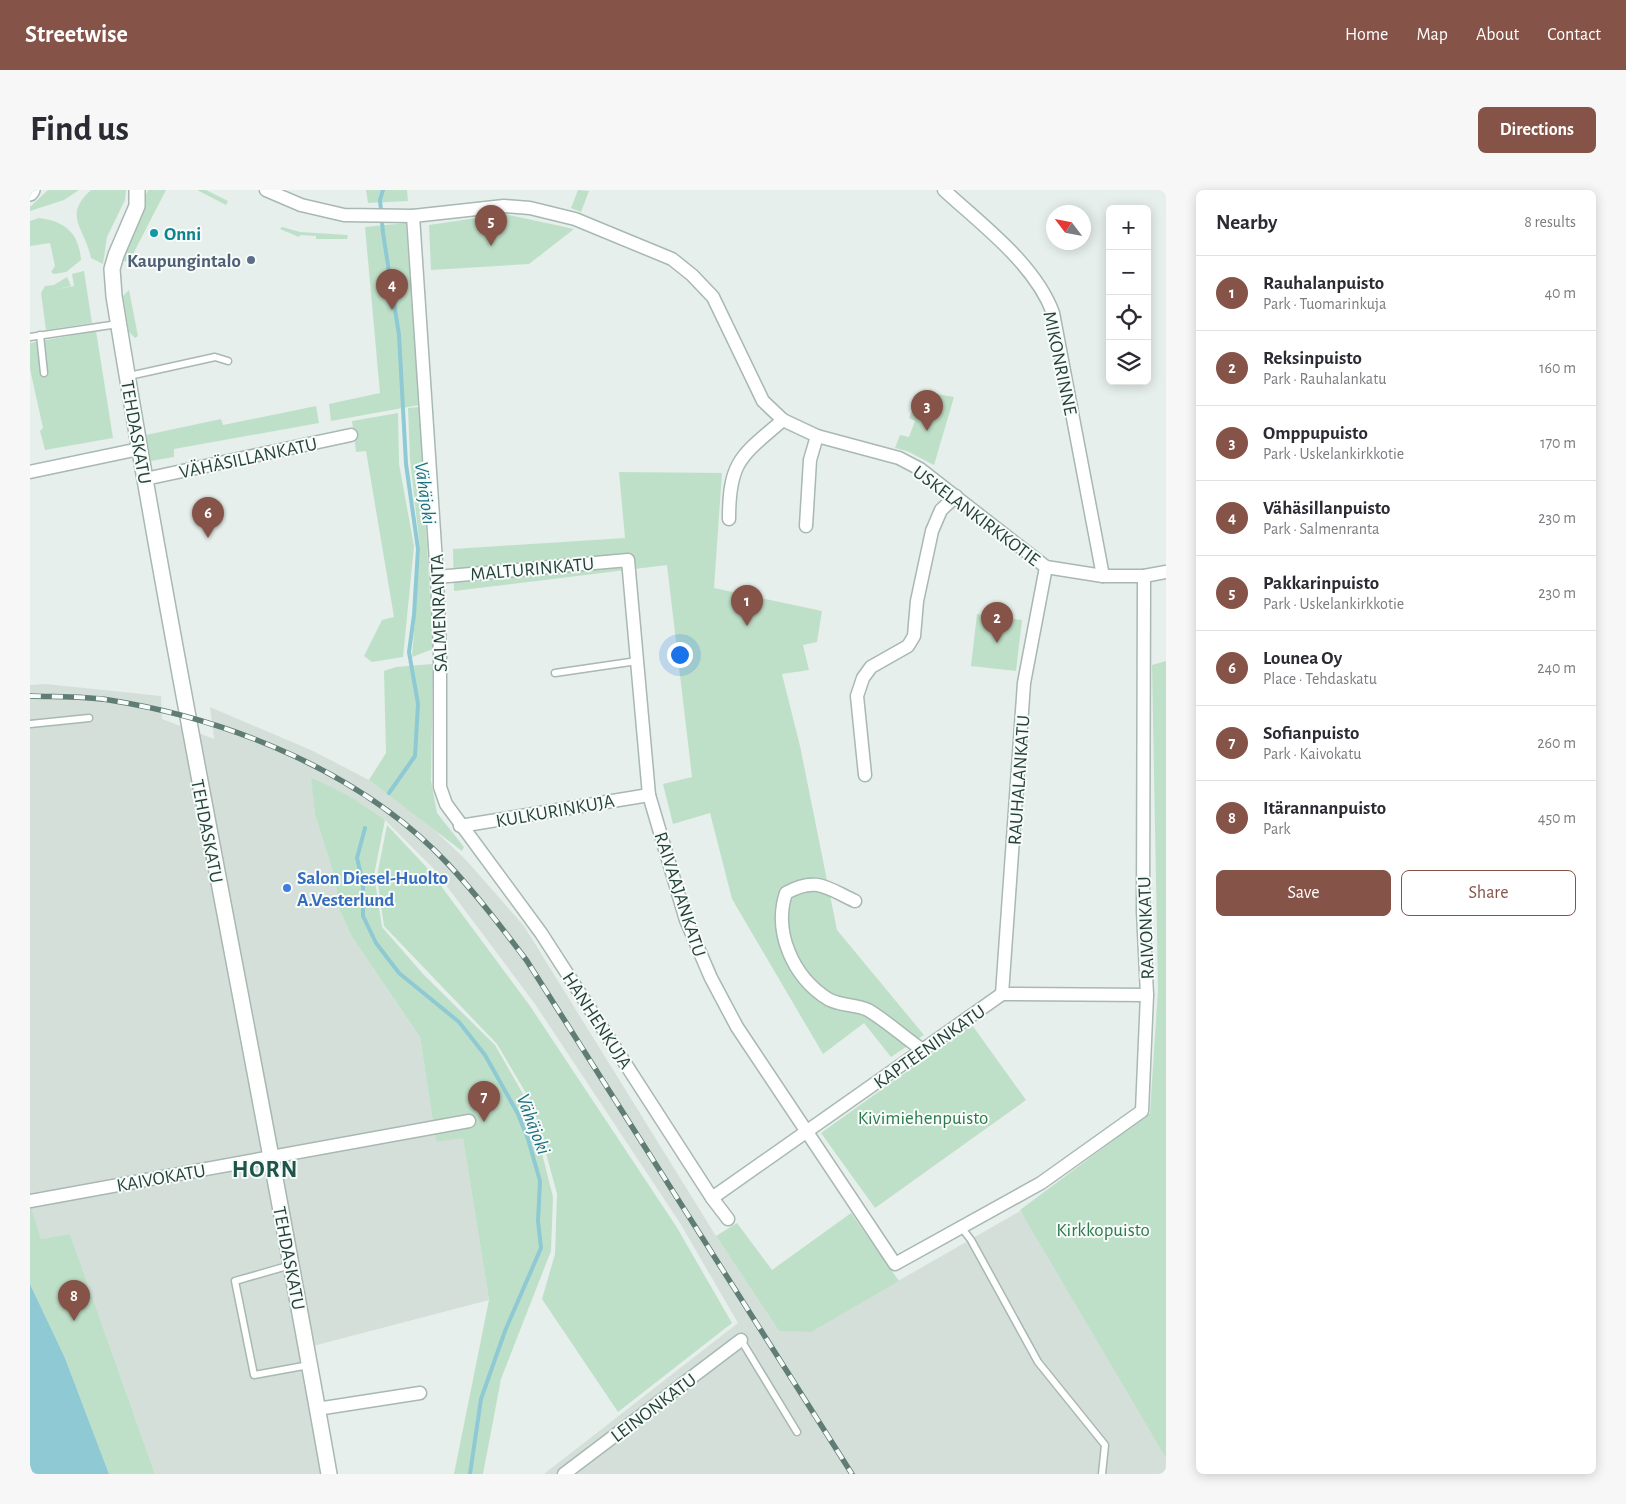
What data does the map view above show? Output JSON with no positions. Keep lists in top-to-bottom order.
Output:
{
  "streets": {
    "street": [
      "MIKONRINNE",
      "TEHDASKATU",
      "VÄHÄSILLANKATU",
      "USKELANKIRKKOTIE",
      "MALTURINKATU",
      "SALMENRANTA",
      "RAUHALANKATU",
      "KULKURINKUJA",
      "RAIVAAJANKATU",
      "RAIVONKATU",
      "HANHENKUJA",
      "KAPTEENINKATU",
      "KAIVOKATU",
      "LEINONKATU"
    ]
  },
  "crossings": [
    ["MIKONRINNE", "USKELANKIRKKOTIE"],
    ["TEHDASKATU", "VÄHÄSILLANKATU"],
    ["TEHDASKATU", "KAIVOKATU"],
    ["USKELANKIRKKOTIE", "SALMENRANTA"],
    ["USKELANKIRKKOTIE", "RAUHALANKATU"],
    ["USKELANKIRKKOTIE", "RAIVONKATU"],
    ["MALTURINKATU", "SALMENRANTA"],
    ["MALTURINKATU", "RAIVAAJANKATU"],
    ["SALMENRANTA", "KULKURINKUJA"],
    ["SALMENRANTA", "HANHENKUJA"],
    ["RAUHALANKATU", "KAPTEENINKATU"],
    ["KULKURINKUJA", "RAIVAAJANKATU"],
    ["KULKURINKUJA", "HANHENKUJA"],
    ["RAIVAAJANKATU", "RAIVONKATU"],
    ["RAIVAAJANKATU", "KAPTEENINKATU"],
    ["RAIVONKATU", "KAPTEENINKATU"],
    ["HANHENKUJA", "KAPTEENINKATU"]
  ],
  "districts": ["HORN"],
  "water": ["Vähäjoki"],
  "parks": ["Kivimiehenpuisto", "Kirkkopuisto"],
  "places": ["Onni", "Kaupungintalo", "Salon Diesel-Huolto A.Vesterlund"],
  "north": "top left",
  "page": {
    "header": "Streetwise",
    "nav": [
      "Home",
      "Map",
      "About",
      "Contact"
    ],
    "buttons": [
      "Directions",
      ["Save", "Share"]
    ],
    "title": "Find us",
    "heading": ["Nearby", "8 results"],
    "map_buttons": ["+", "−"],
    "pins": [
      "5",
      "4",
      "3",
      "6",
      "1",
      "2",
      "7",
      "8"
    ],
    "list": [
      {
        "mark": "1",
        "name": "Rauhalanpuisto",
        "note": "Park · Tuomarinkuja",
        "value": "40 m"
      },
      {
        "mark": "2",
        "name": "Reksinpuisto",
        "note": "Park · Rauhalankatu",
        "value": "160 m"
      },
      {
        "mark": "3",
        "name": "Omppupuisto",
        "note": "Park · Uskelankirkkotie",
        "value": "170 m"
      },
      {
        "mark": "4",
        "name": "Vähäsillanpuisto",
        "note": "Park · Salmenranta",
        "value": "230 m"
      },
      {
        "mark": "5",
        "name": "Pakkarinpuisto",
        "note": "Park · Uskelankirkkotie",
        "value": "230 m"
      },
      {
        "mark": "6",
        "name": "Lounea Oy",
        "note": "Place · Tehdaskatu",
        "value": "240 m"
      },
      {
        "mark": "7",
        "name": "Sofianpuisto",
        "note": "Park · Kaivokatu",
        "value": "260 m"
      },
      {
        "mark": "8",
        "name": "Itärannanpuisto",
        "note": "Park",
        "value": "450 m"
      }
    ]
  }
}
